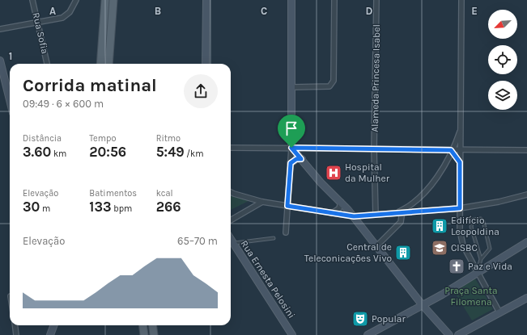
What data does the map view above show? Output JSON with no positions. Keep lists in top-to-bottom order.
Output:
{
  "streets": {
    "street": ["Rua Sofia", "Alameda Princesa Isabel", "Rua Ernesta Pelosini"]
  },
  "parks": ["Praça Santa Filomena"],
  "places": {
    "hospital": ["Hospital da Mulher"],
    "building": ["Edifício Leopoldina", "Central de Teleconicações Vivo"],
    "school or university": ["CISBC"],
    "church": ["Paz e Vida"],
    "theatre": ["Popular"]
  },
  "north": "bottom left",
  "page": {
    "heading": ["Corrida matinal", "09:49 · 6 × 600 m"],
    "stats": [
      ["Distância", "3.60 km"],
      ["Tempo", "20:56"],
      ["Ritmo", "5:49 /km"],
      ["Elevação", "30 m"],
      ["Batimentos", "133 bpm"],
      ["kcal", "266"]
    ],
    "chart": ["Elevação", "65–70 m"]
  },
  "grid": {
    "columns": [
      "A",
      "B",
      "C",
      "D",
      "E"
    ],
    "rows": ["1"]
  }
}
